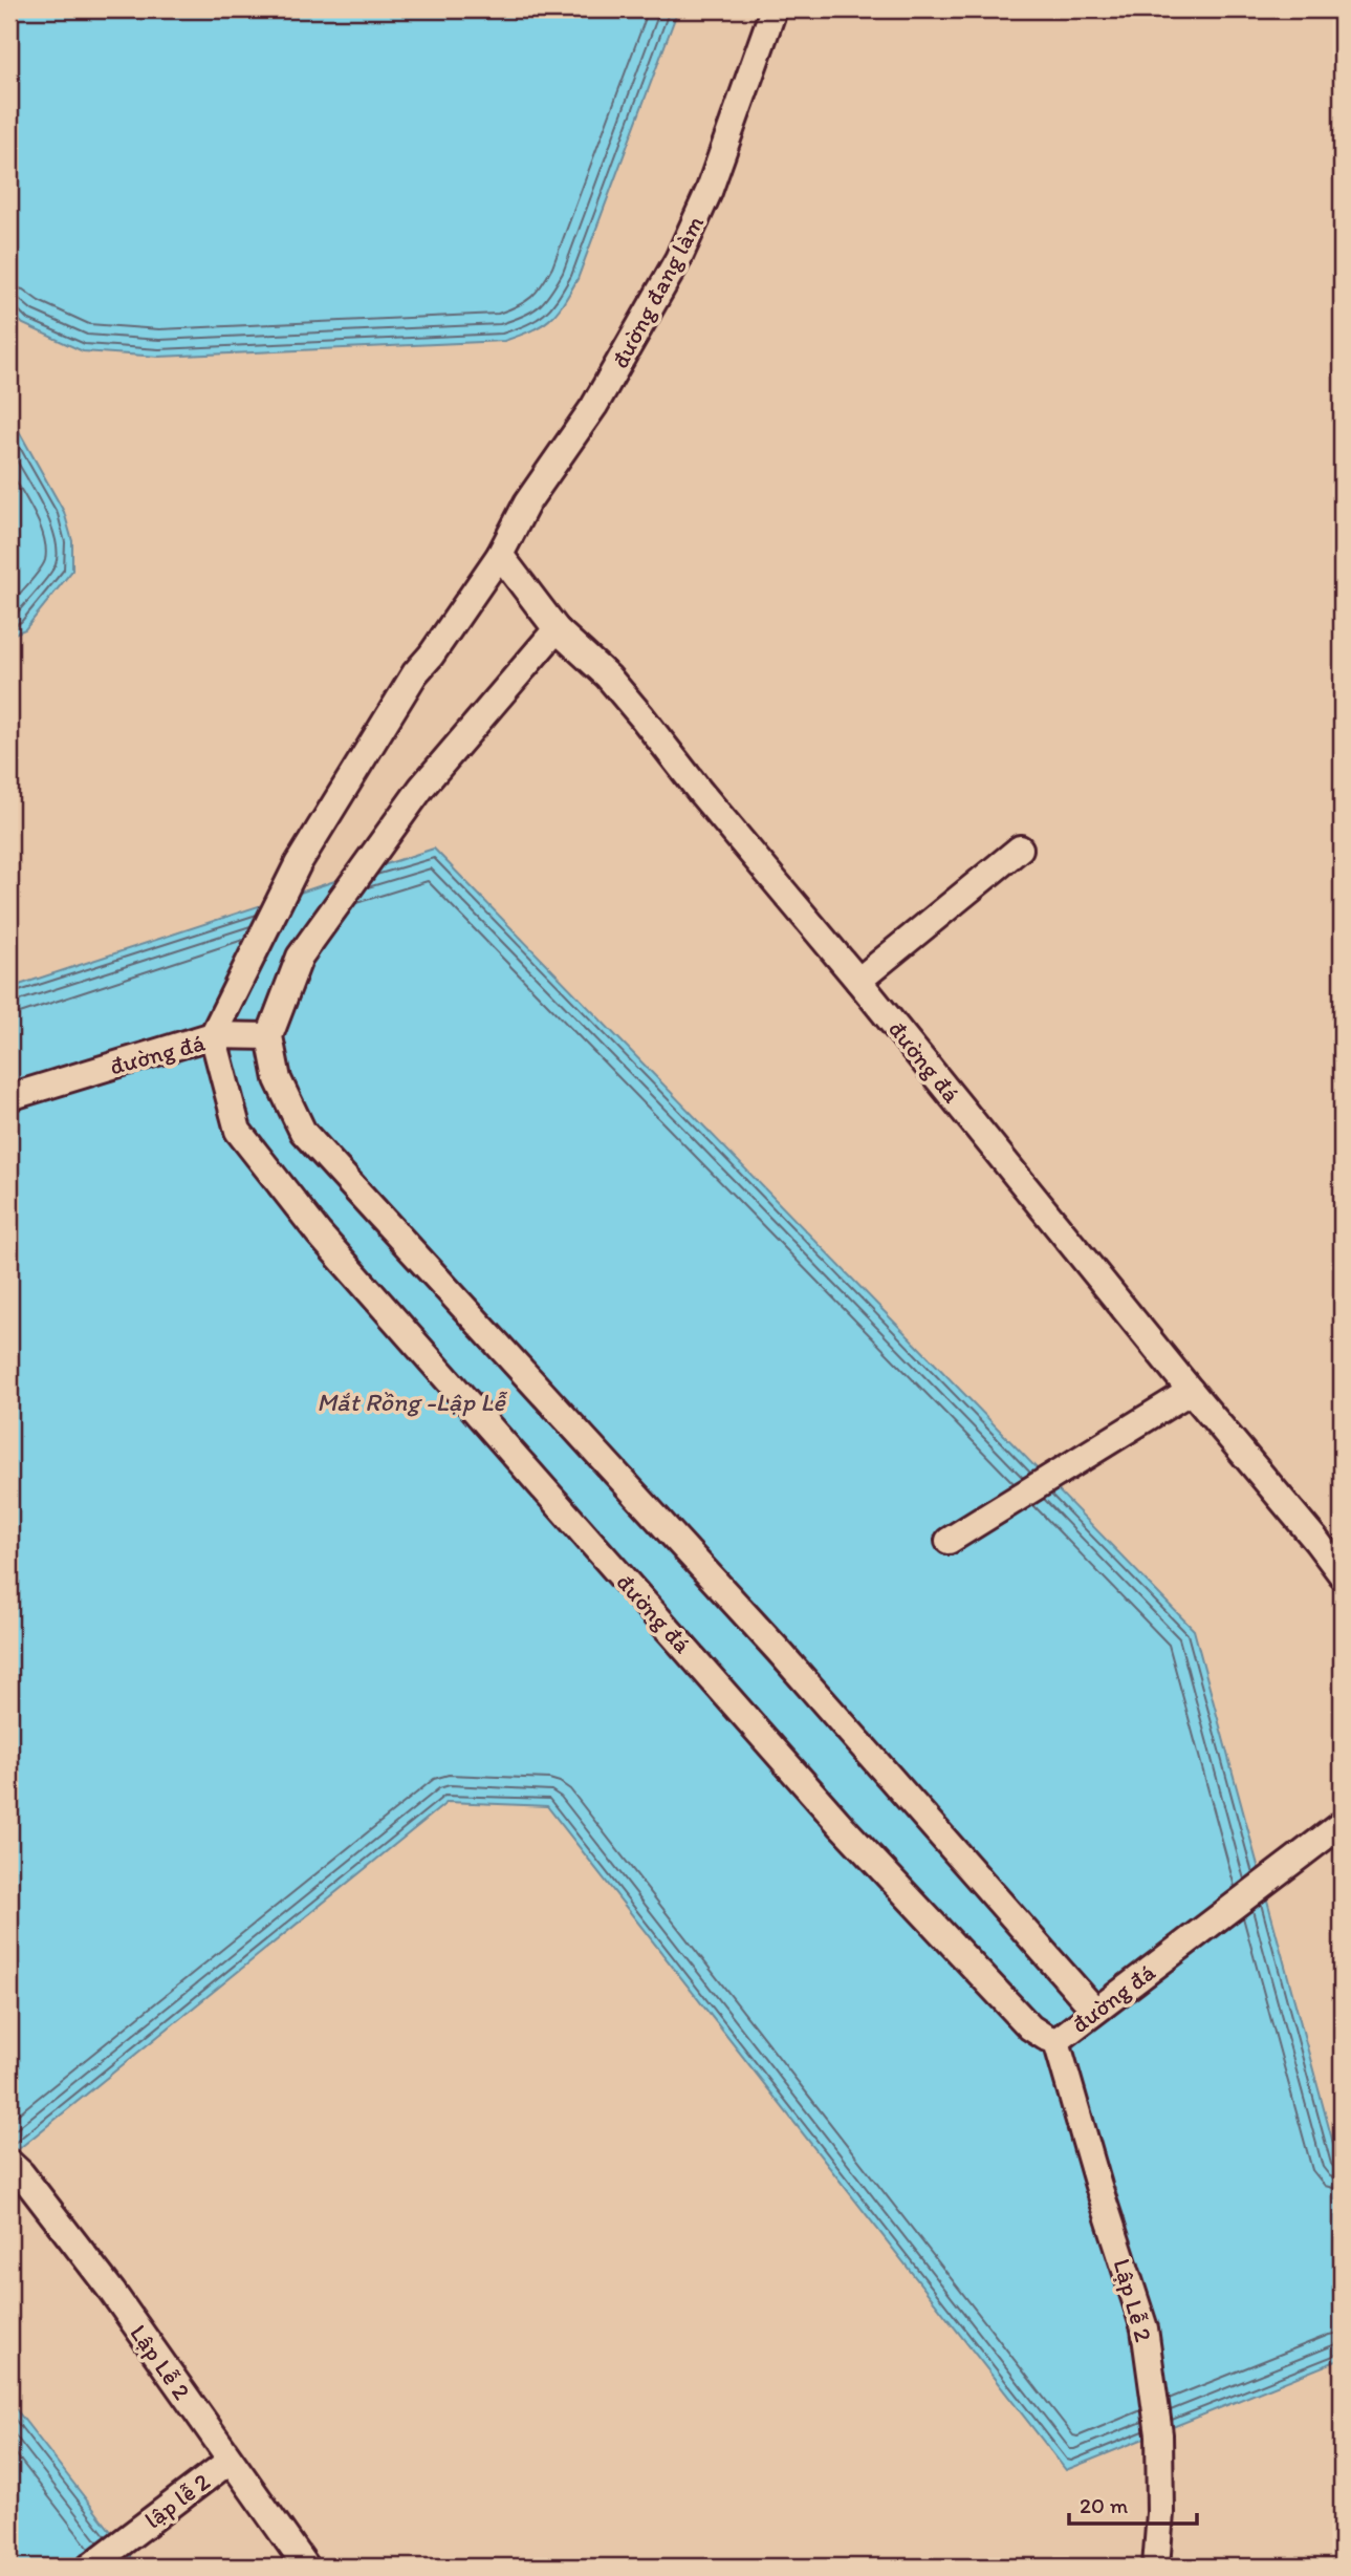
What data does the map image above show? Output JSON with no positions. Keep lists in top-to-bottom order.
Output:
{
  "streets": {
    "lane": [
      "đường đang làm",
      "đường đá",
      "Lập Lễ 2",
      "lập lễ 2"
    ]
  },
  "crossings": [
    ["đường đang làm", "đường đá"],
    ["đường đá", "Lập Lễ 2"],
    ["Lập Lễ 2", "lập lễ 2"]
  ],
  "water": ["Mắt Rồng -Lập Lễ"],
  "scale_bar": "20 m"
}
